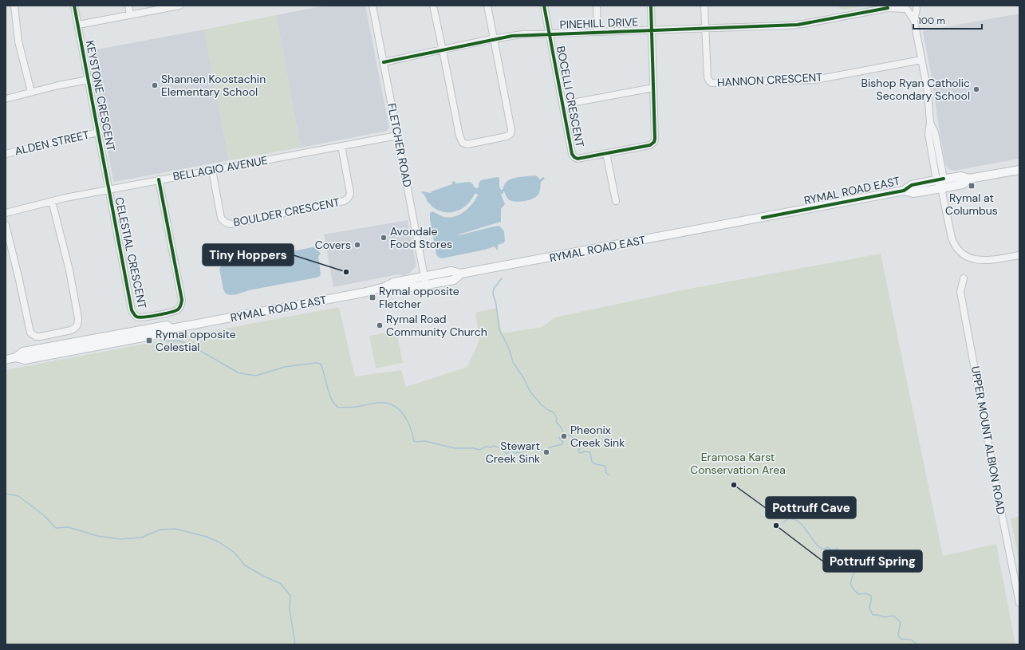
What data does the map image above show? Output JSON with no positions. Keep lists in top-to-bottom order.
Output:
{
  "streets": {
    "main road": ["RYMAL ROAD EAST"],
    "street": [
      "PINEHILL DRIVE",
      "HANNON CRESCENT",
      "KEYSTONE CRESCENT",
      "BOCELLI CRESCENT",
      "ALDEN STREET",
      "FLETCHER ROAD",
      "BELLAGIO AVENUE",
      "BOULDER CRESCENT",
      "CELESTIAL CRESCENT",
      "UPPER MOUNT ALBION ROAD"
    ]
  },
  "crossings": [
    ["PINEHILL DRIVE", "HANNON CRESCENT"],
    ["PINEHILL DRIVE", "BOCELLI CRESCENT"],
    ["PINEHILL DRIVE", "FLETCHER ROAD"],
    ["KEYSTONE CRESCENT", "ALDEN STREET"],
    ["KEYSTONE CRESCENT", "BELLAGIO AVENUE"],
    ["KEYSTONE CRESCENT", "CELESTIAL CRESCENT"],
    ["FLETCHER ROAD", "BELLAGIO AVENUE"],
    ["FLETCHER ROAD", "RYMAL ROAD EAST"],
    ["BELLAGIO AVENUE", "BOULDER CRESCENT"],
    ["BELLAGIO AVENUE", "CELESTIAL CRESCENT"]
  ],
  "parks": ["Eramosa Karst Conservation Area"],
  "places": {
    "other": [
      "Shannen Koostachin Elementary School",
      "Bishop Ryan Catholic Secondary School",
      "Avondale Food Stores",
      "Covers",
      "Tiny Hoppers",
      "Rymal Road Community Church",
      "Pheonix Creek Sink",
      "Stewart Creek Sink",
      "Pottruff Cave",
      "Pottruff Spring"
    ],
    "transit": ["Rymal at Columbus", "Rymal opposite Fletcher", "Rymal opposite Celestial"]
  },
  "scale_bar": "100 m"
}
